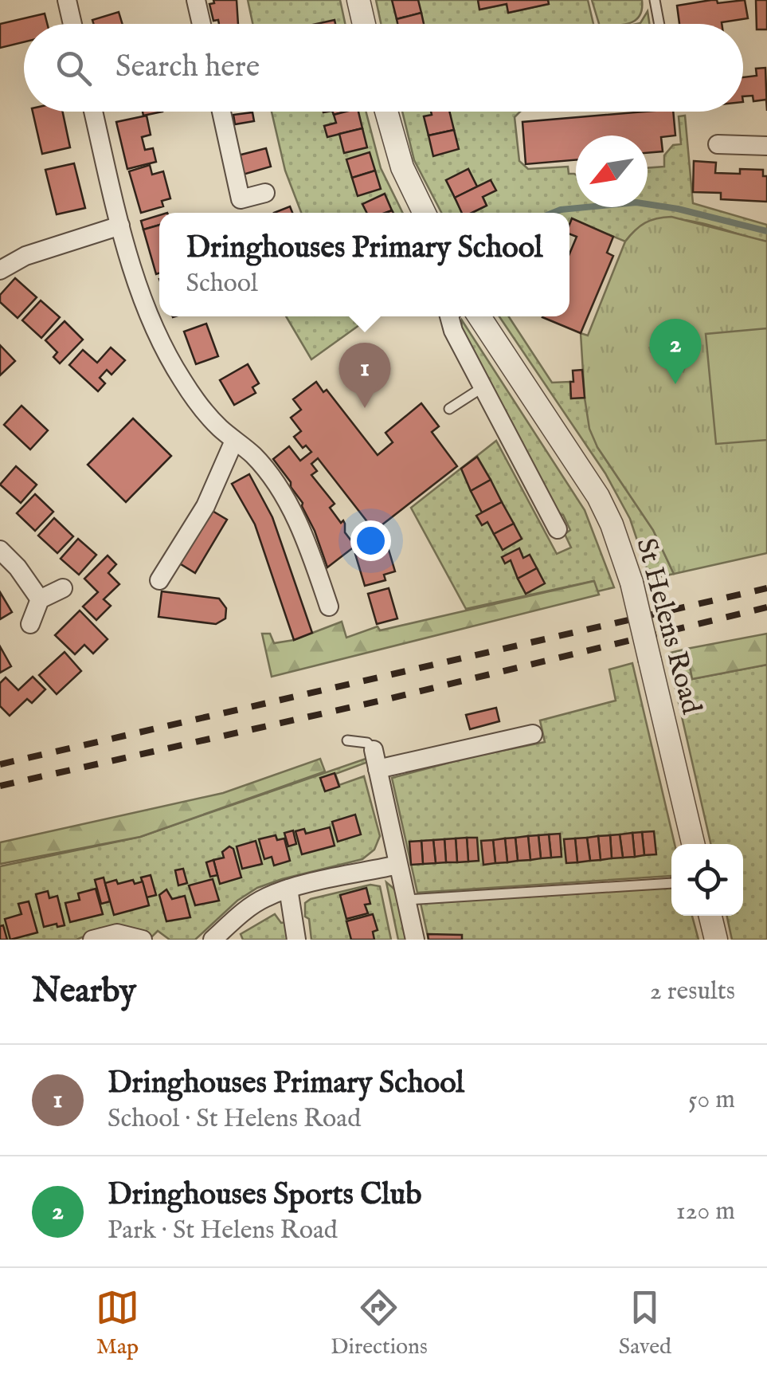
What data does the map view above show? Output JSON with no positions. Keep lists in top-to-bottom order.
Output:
{
  "streets": {
    "street": ["St Helens Road"]
  },
  "north": "bottom left",
  "page": {
    "search": "Search here",
    "popup": ["Dringhouses Primary School", "School"],
    "pins": ["2", "1"],
    "heading": ["Nearby", "2 results"],
    "list": [
      {
        "mark": "1",
        "name": "Dringhouses Primary School",
        "note": "School · St Helens Road",
        "value": "50 m"
      },
      {
        "mark": "2",
        "name": "Dringhouses Sports Club",
        "note": "Park · St Helens Road",
        "value": "120 m"
      }
    ],
    "nav": ["Map", "Directions", "Saved"]
  }
}
